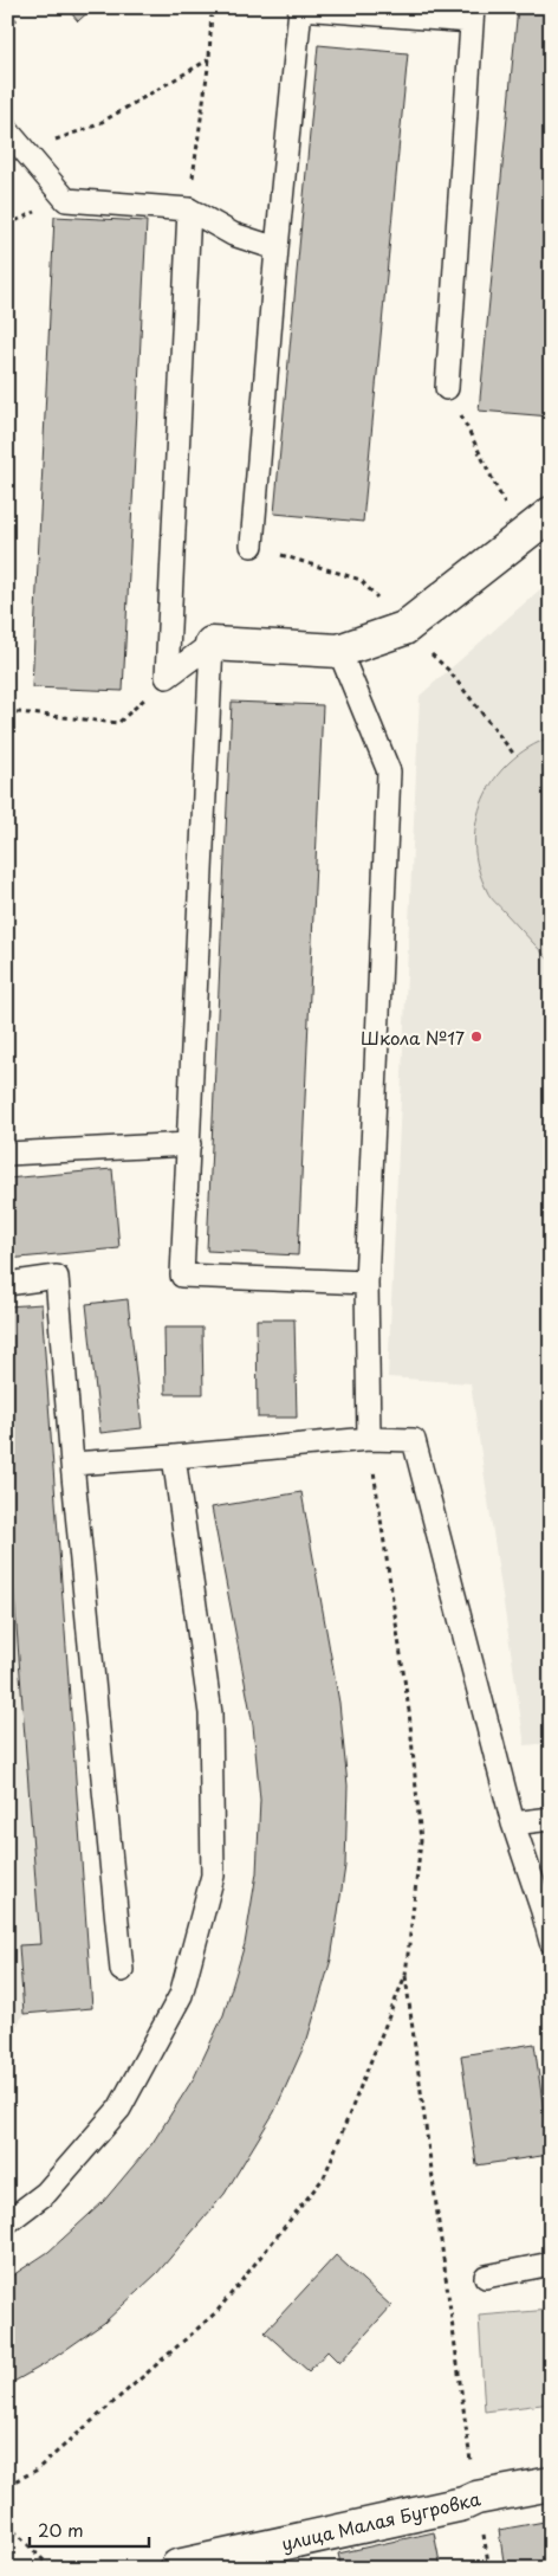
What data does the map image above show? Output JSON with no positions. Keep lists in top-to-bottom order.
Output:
{
  "streets": {
    "street": ["улица Малая Бугровка"]
  },
  "places": ["Школа №17"],
  "scale_bar": "20 m"
}
